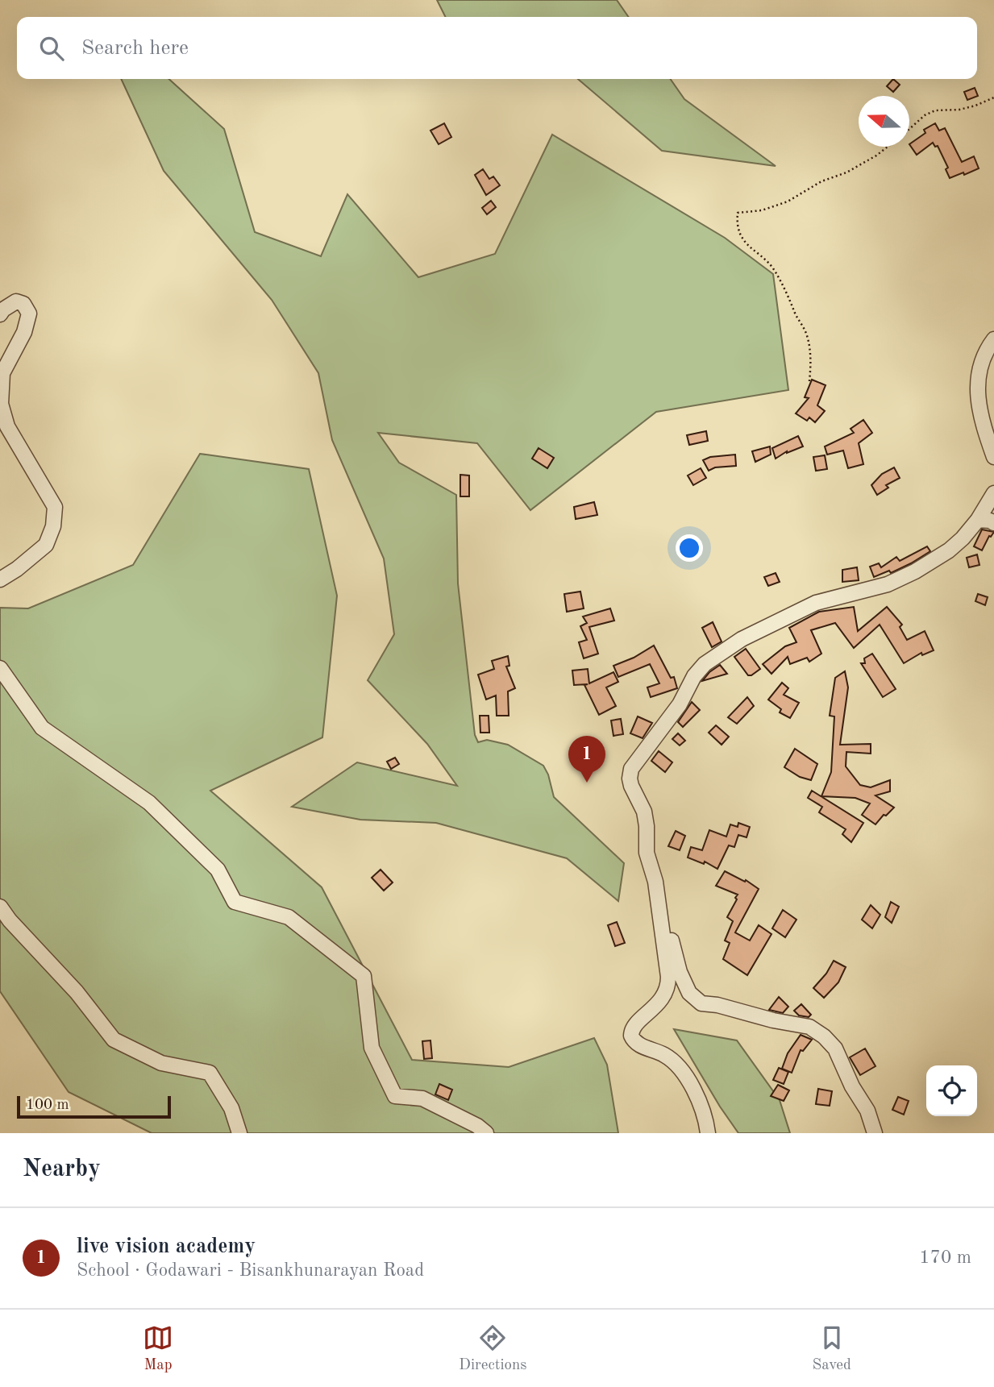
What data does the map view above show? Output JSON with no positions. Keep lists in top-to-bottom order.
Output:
{
  "scale_bar": "100 m",
  "north": "left",
  "page": {
    "search": "Search here",
    "pins": "1",
    "scale": "100 m",
    "heading": "Nearby",
    "list": [
      {
        "mark": "1",
        "name": "live vision academy",
        "note": "School · Godawari - Bisankhunarayan Road",
        "value": "170 m"
      }
    ],
    "nav": ["Map", "Directions", "Saved"]
  }
}
